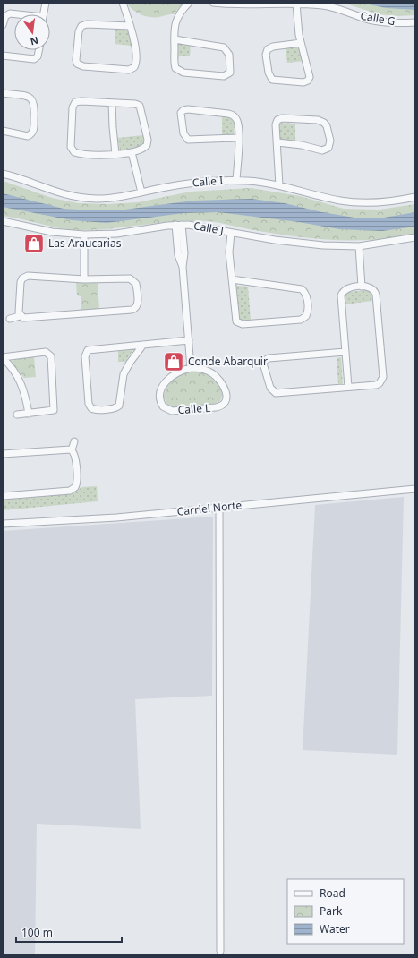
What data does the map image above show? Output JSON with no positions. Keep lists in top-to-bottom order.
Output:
{
  "streets": {
    "street": [
      "Calle G",
      "Calle I",
      "Calle J",
      "Calle L",
      "Carriel Norte"
    ]
  },
  "places": {
    "shop": ["Las Araucarias", "Conde Abarquir"]
  },
  "legend": ["Road", "Park", "Water"],
  "scale_bar": "100 m",
  "north": "bottom"
}
